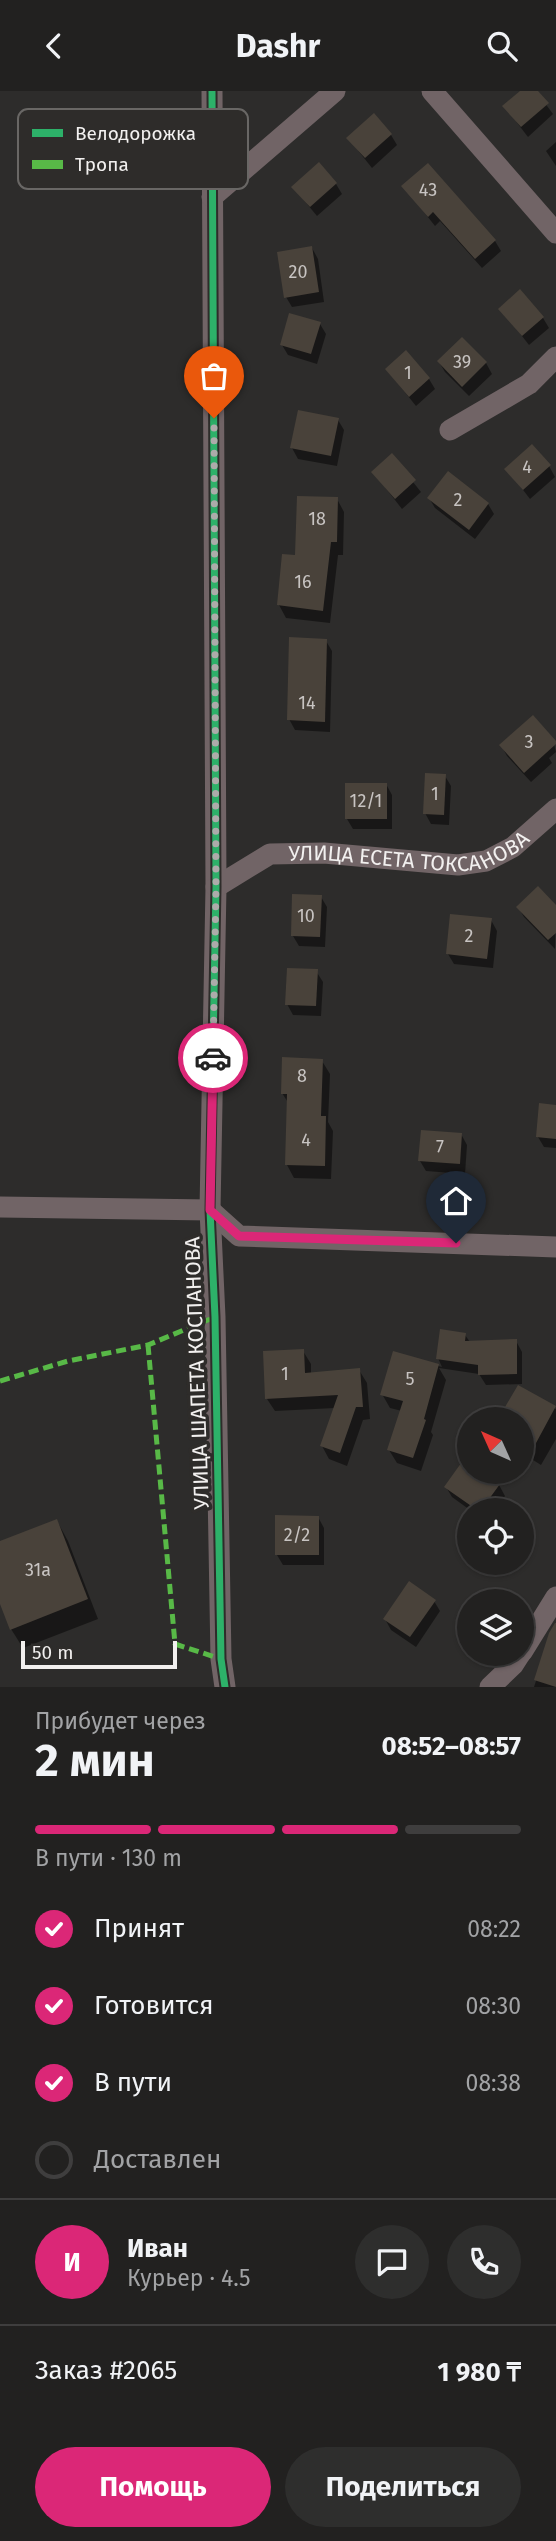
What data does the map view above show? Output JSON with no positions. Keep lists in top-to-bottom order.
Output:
{
  "streets": {
    "street": ["УЛИЦА ЕСЕТА ТОКСАНОВА", "УЛИЦА ШАПЕТА КОСПАНОВА"]
  },
  "crossings": [
    ["УЛИЦА ЕСЕТА ТОКСАНОВА", "УЛИЦА ШАПЕТА КОСПАНОВА"]
  ],
  "house_numbers": [
    "43",
    "20",
    "39",
    "1",
    "4",
    "2",
    "18",
    "16",
    "14",
    "3",
    "1",
    "12/1",
    "10",
    "2",
    "8",
    "4",
    "7",
    "1",
    "5",
    "2/2",
    "31а"
  ],
  "legend": ["Велодорожка", "Тропа"],
  "scale_bar": "50 m",
  "north": "top left",
  "page": {
    "header": "Dashr",
    "scale": "50 m",
    "heading": ["2 мин", "Прибудет через", "08:52–08:57"],
    "panel": [
      "Иван",
      "Курьер · 4.5",
      "Заказ #2065",
      "1 980 ₸"
    ],
    "bar": "В пути · 130 m",
    "list": [
      ["Принят", "08:22"],
      ["Готовится", "08:30"],
      ["В пути", "08:38"],
      "Доставлен"
    ],
    "round": "И",
    "buttons": ["Помощь", "Поделиться"]
  }
}
